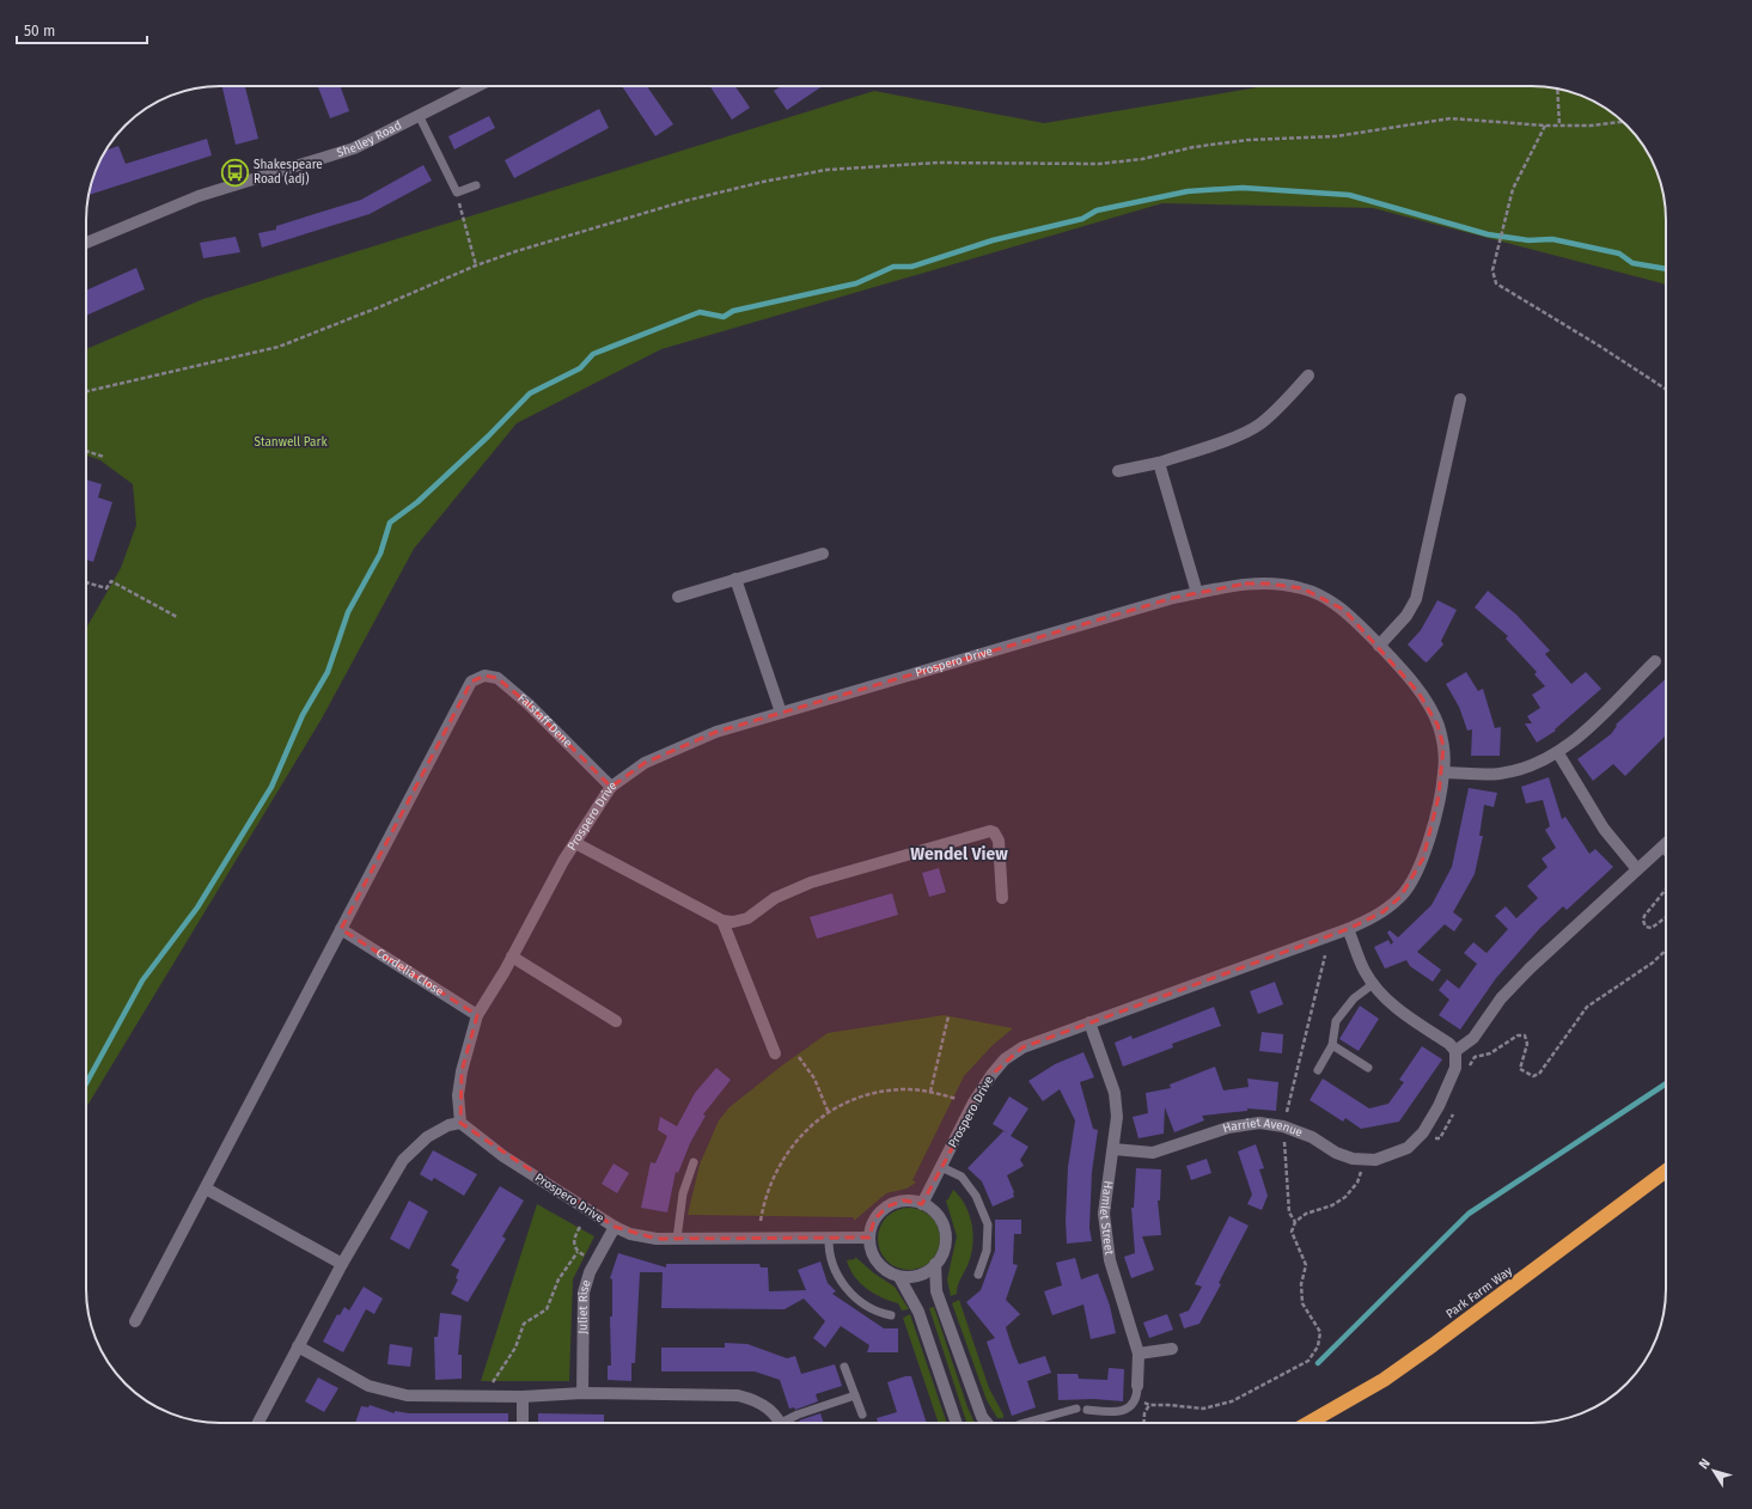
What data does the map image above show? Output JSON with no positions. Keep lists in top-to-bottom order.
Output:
{
  "streets": {
    "highway": ["Park Farm Way"],
    "street": [
      "Shelley Road",
      "Prospero Drive",
      "Falstaff Dene",
      "Cordelia Close",
      "Harriet Avenue",
      "Hamlet Street",
      "Juliet Rise"
    ]
  },
  "crossings": [
    ["Prospero Drive", "Falstaff Dene"],
    ["Prospero Drive", "Cordelia Close"],
    ["Prospero Drive", "Hamlet Street"],
    ["Prospero Drive", "Juliet Rise"],
    ["Falstaff Dene", "Cordelia Close"],
    ["Harriet Avenue", "Hamlet Street"]
  ],
  "districts": ["Wendel View"],
  "parks": ["Stanwell Park"],
  "places": {
    "bus stop": ["Shakespeare Road (adj)"]
  },
  "scale_bar": "50 m",
  "north": "top left"
}
